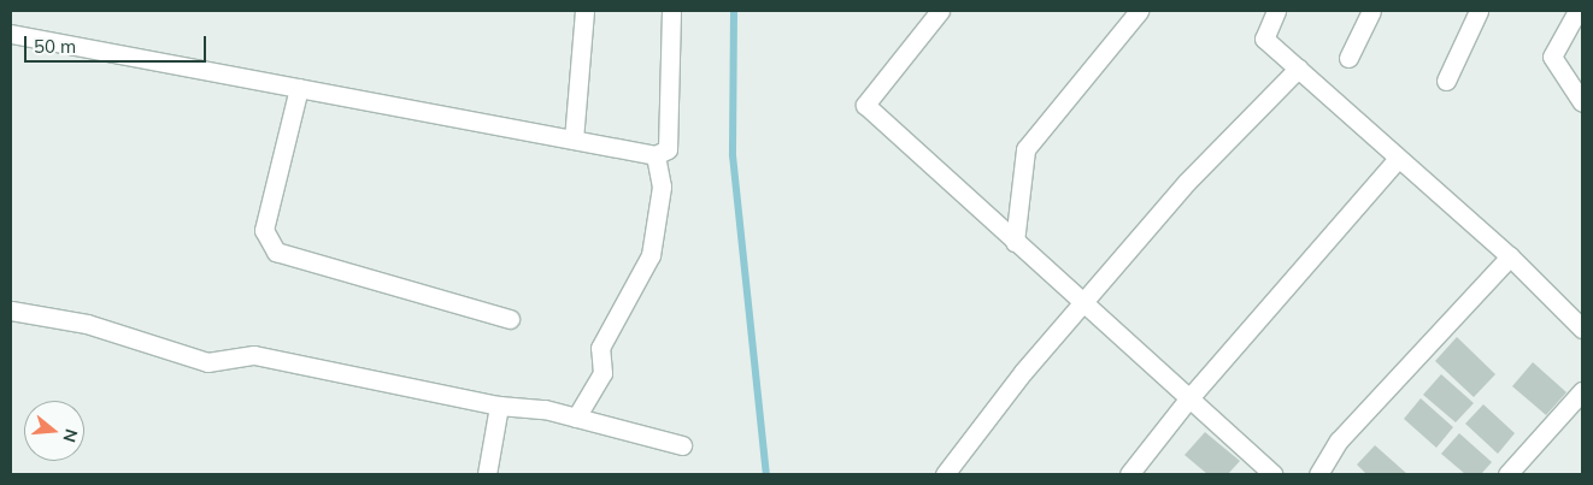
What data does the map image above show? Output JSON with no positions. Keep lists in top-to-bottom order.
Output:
{
  "scale_bar": "50 m",
  "north": "right"
}
